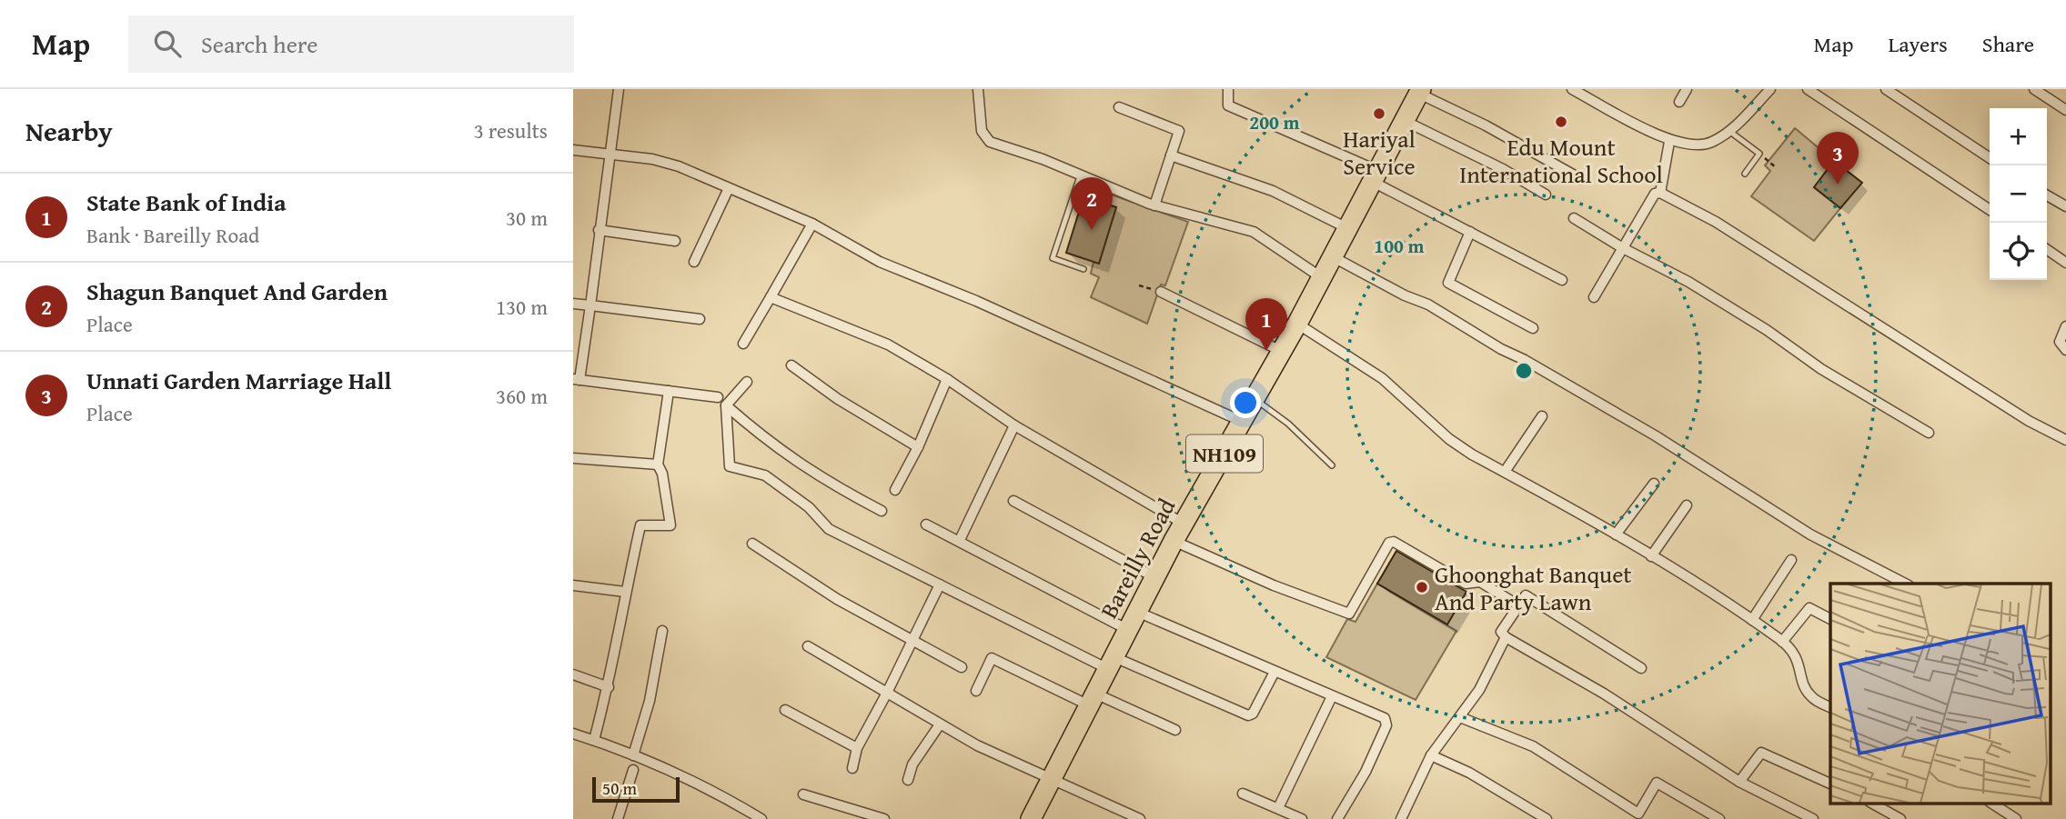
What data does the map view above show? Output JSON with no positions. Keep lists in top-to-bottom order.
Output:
{
  "streets": {
    "highway": ["NH109", "Bareilly Road"]
  },
  "places": ["Hariyal Service", "Edu Mount International School", "Ghoonghat Banquet And Party Lawn"],
  "scale_bar": "50 m",
  "page": {
    "header": "Map",
    "search": "Search here",
    "nav": ["Map", "Layers", "Share"],
    "heading": ["Nearby", "3 results"],
    "map_buttons": ["+", "−"],
    "pins": ["3", "2", "1"],
    "list": [
      {
        "mark": "1",
        "name": "State Bank of India",
        "note": "Bank · Bareilly Road",
        "value": "30 m"
      },
      {
        "mark": "2",
        "name": "Shagun Banquet And Garden",
        "note": "Place",
        "value": "130 m"
      },
      {
        "mark": "3",
        "name": "Unnati Garden Marriage Hall",
        "note": "Place",
        "value": "360 m"
      }
    ],
    "scale": "50 m"
  },
  "rings": ["200 m", "100 m"]
}
